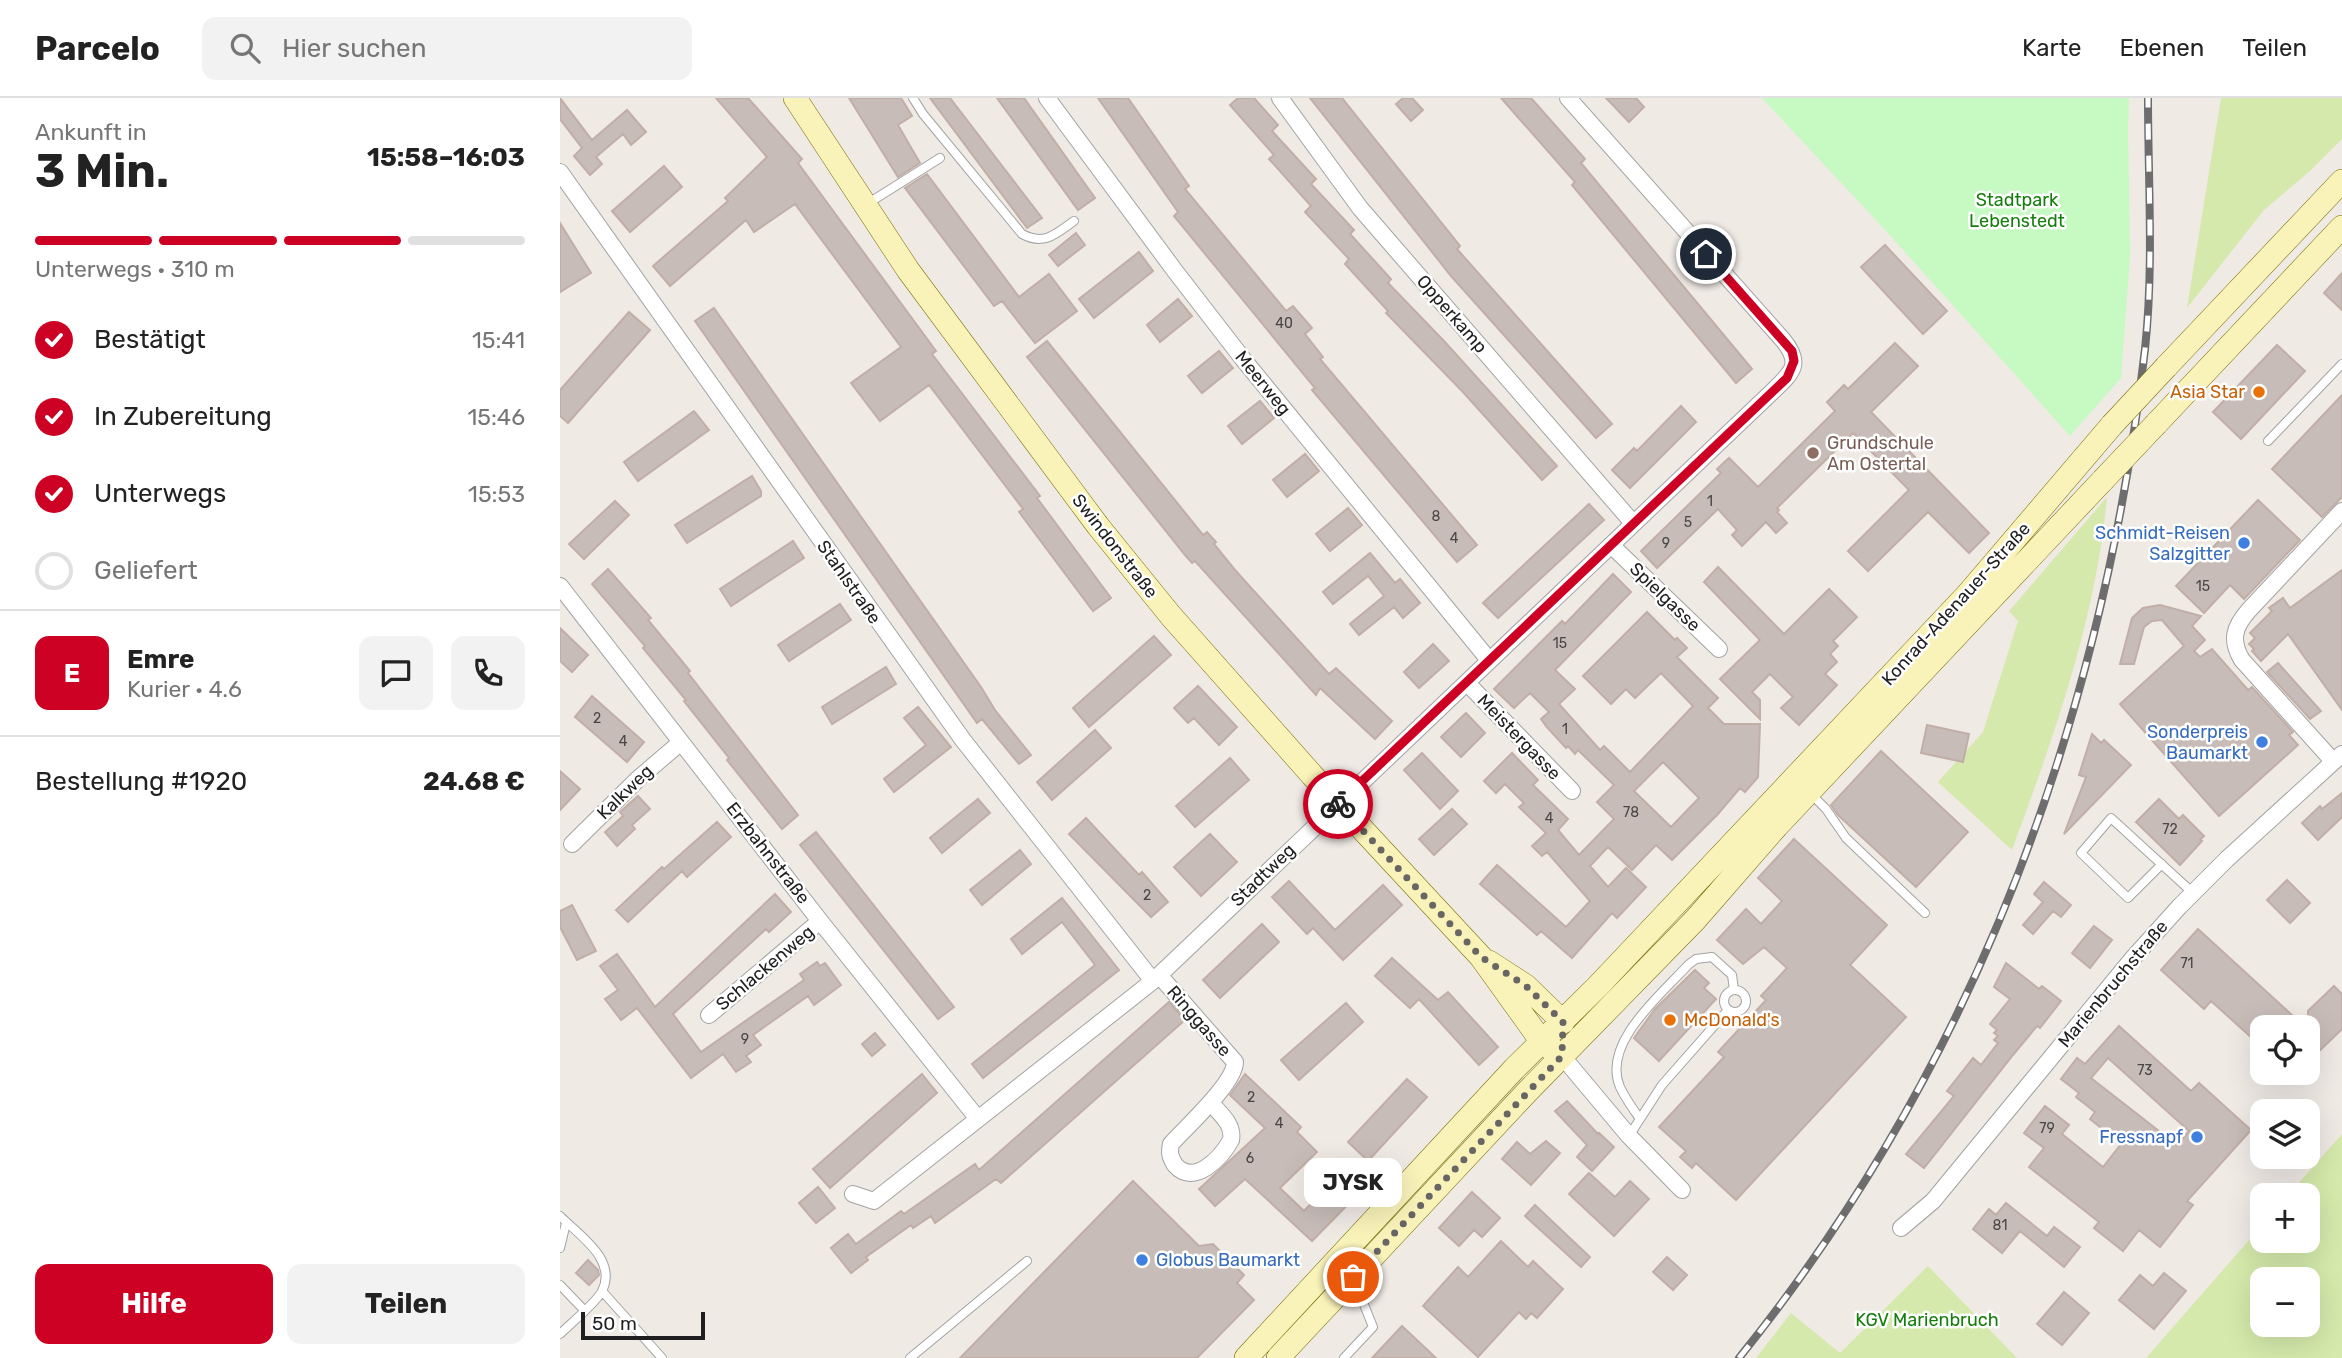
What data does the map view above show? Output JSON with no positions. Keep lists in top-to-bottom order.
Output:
{
  "streets": {
    "street": [
      "Opperkamp",
      "Meerweg",
      "Swindonstraße",
      "Stahlstraße",
      "Spielgasse",
      "Konrad-Adenauer-Straße",
      "Meistergasse",
      "Kalkweg",
      "Erzbahnstraße",
      "Stadtweg",
      "Schlackenweg",
      "Marienbruchstraße",
      "Ringgasse"
    ]
  },
  "crossings": [
    ["Opperkamp", "Stadtweg"],
    ["Meerweg", "Stadtweg"],
    ["Swindonstraße", "Konrad-Adenauer-Straße"],
    ["Swindonstraße", "Stadtweg"],
    ["Stahlstraße", "Stadtweg"],
    ["Stahlstraße", "Ringgasse"],
    ["Spielgasse", "Stadtweg"],
    ["Meistergasse", "Stadtweg"],
    ["Kalkweg", "Erzbahnstraße"],
    ["Erzbahnstraße", "Stadtweg"],
    ["Erzbahnstraße", "Schlackenweg"],
    ["Stadtweg", "Ringgasse"]
  ],
  "parks": ["Stadtpark Lebenstedt", "KGV Marienbruch"],
  "places": [
    "Asia Star",
    "Grundschule Am Ostertal",
    "Schmidt-Reisen Salzgitter",
    "Sonderpreis Baumarkt",
    "McDonald's",
    "Fressnapf",
    "Globus Baumarkt",
    "JYSK"
  ],
  "house_numbers": [
    "40",
    "1",
    "8",
    "5",
    "4",
    "9",
    "15",
    "15",
    "2",
    "1",
    "4",
    "78",
    "4",
    "72",
    "2",
    "71",
    "9",
    "73",
    "2",
    "4",
    "79",
    "6",
    "81"
  ],
  "scale_bar": "50 m",
  "page": {
    "header": "Parcelo",
    "search": "Hier suchen",
    "nav": ["Karte", "Ebenen", "Teilen"],
    "heading": ["3 Min.", "Ankunft in", "15:58–16:03"],
    "panel": [
      "Emre",
      "Kurier · 4.6",
      "Bestellung #1920",
      "24.68 €"
    ],
    "bar": "Unterwegs · 310 m",
    "list": [
      ["Bestätigt", "15:41"],
      ["In Zubereitung", "15:46"],
      ["Unterwegs", "15:53"],
      "Geliefert"
    ],
    "round": "E",
    "map_buttons": ["+", "−"],
    "bubble": "JYSK",
    "buttons": ["Hilfe", "Teilen"],
    "scale": "50 m"
  }
}
